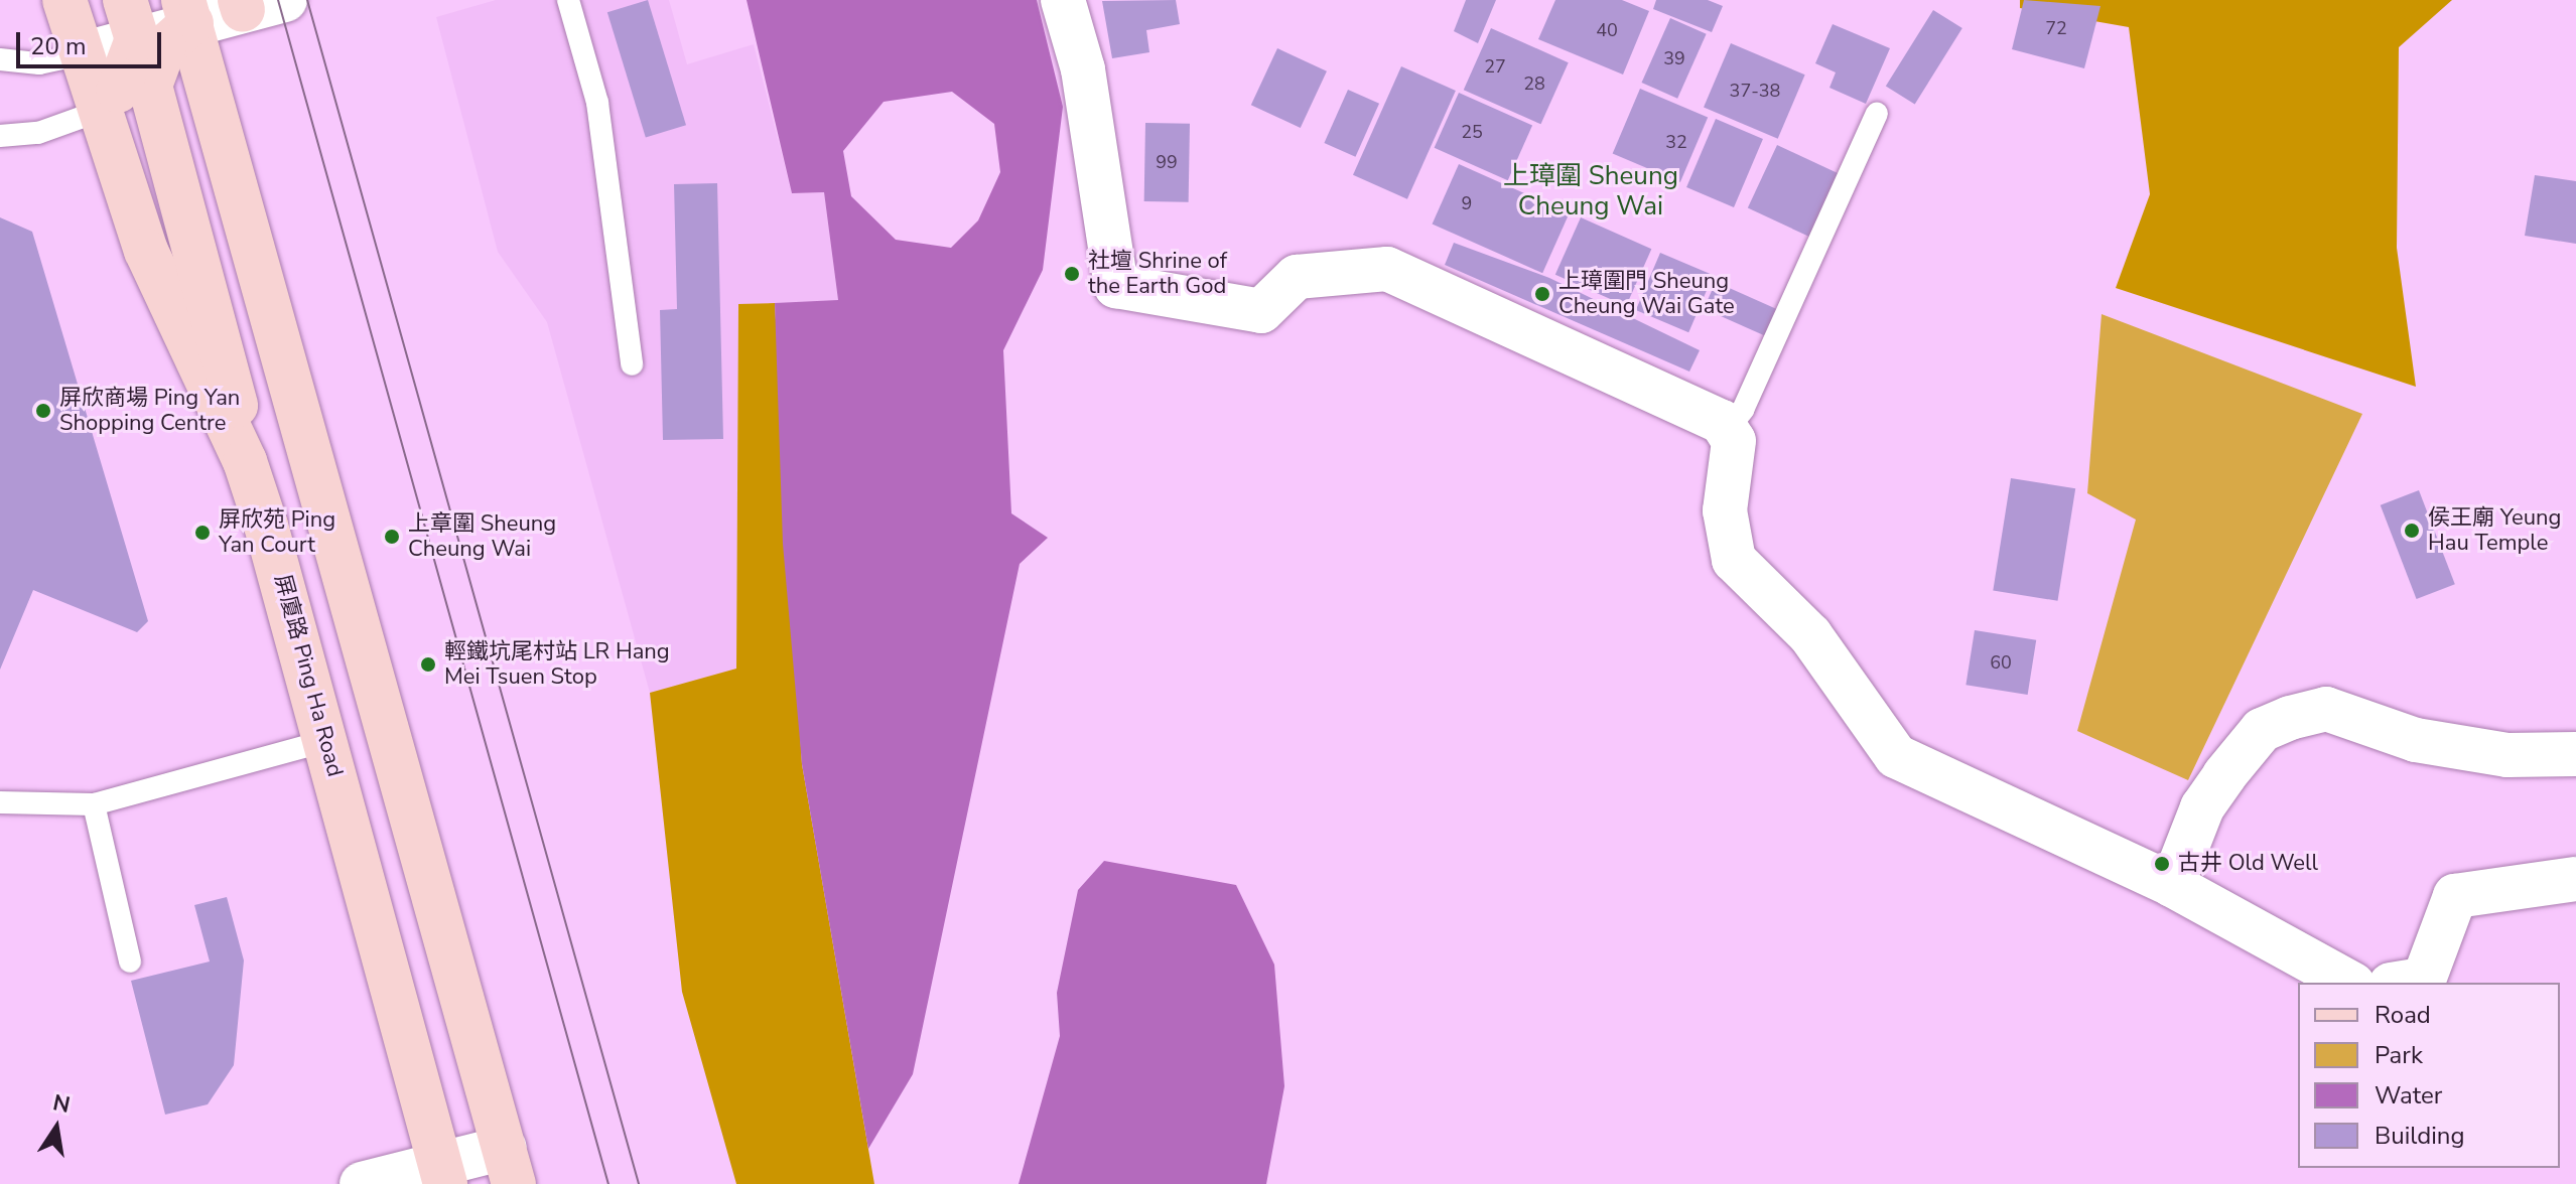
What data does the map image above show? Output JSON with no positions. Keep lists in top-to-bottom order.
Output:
{
  "streets": {
    "street": ["屏廈路 Ping Ha Road"]
  },
  "districts": ["上璋圍 Sheung Cheung Wai"],
  "places": [
    "社壇 Shrine of the Earth God",
    "上璋圍門 Sheung Cheung Wai Gate",
    "屏欣商場 Ping Yan Shopping Centre",
    "侯王廟 Yeung Hau Temple",
    "屏欣苑 Ping Yan Court",
    "上章圍 Sheung Cheung Wai",
    "輕鐵坑尾村站 LR Hang Mei Tsuen Stop",
    "古井 Old Well"
  ],
  "house_numbers": [
    "72",
    "40",
    "39",
    "27",
    "28",
    "37-38",
    "25",
    "32",
    "99",
    "9",
    "60"
  ],
  "legend": [
    "Road",
    "Park",
    "Water",
    "Building"
  ],
  "scale_bar": "20 m",
  "north": "top"
}
